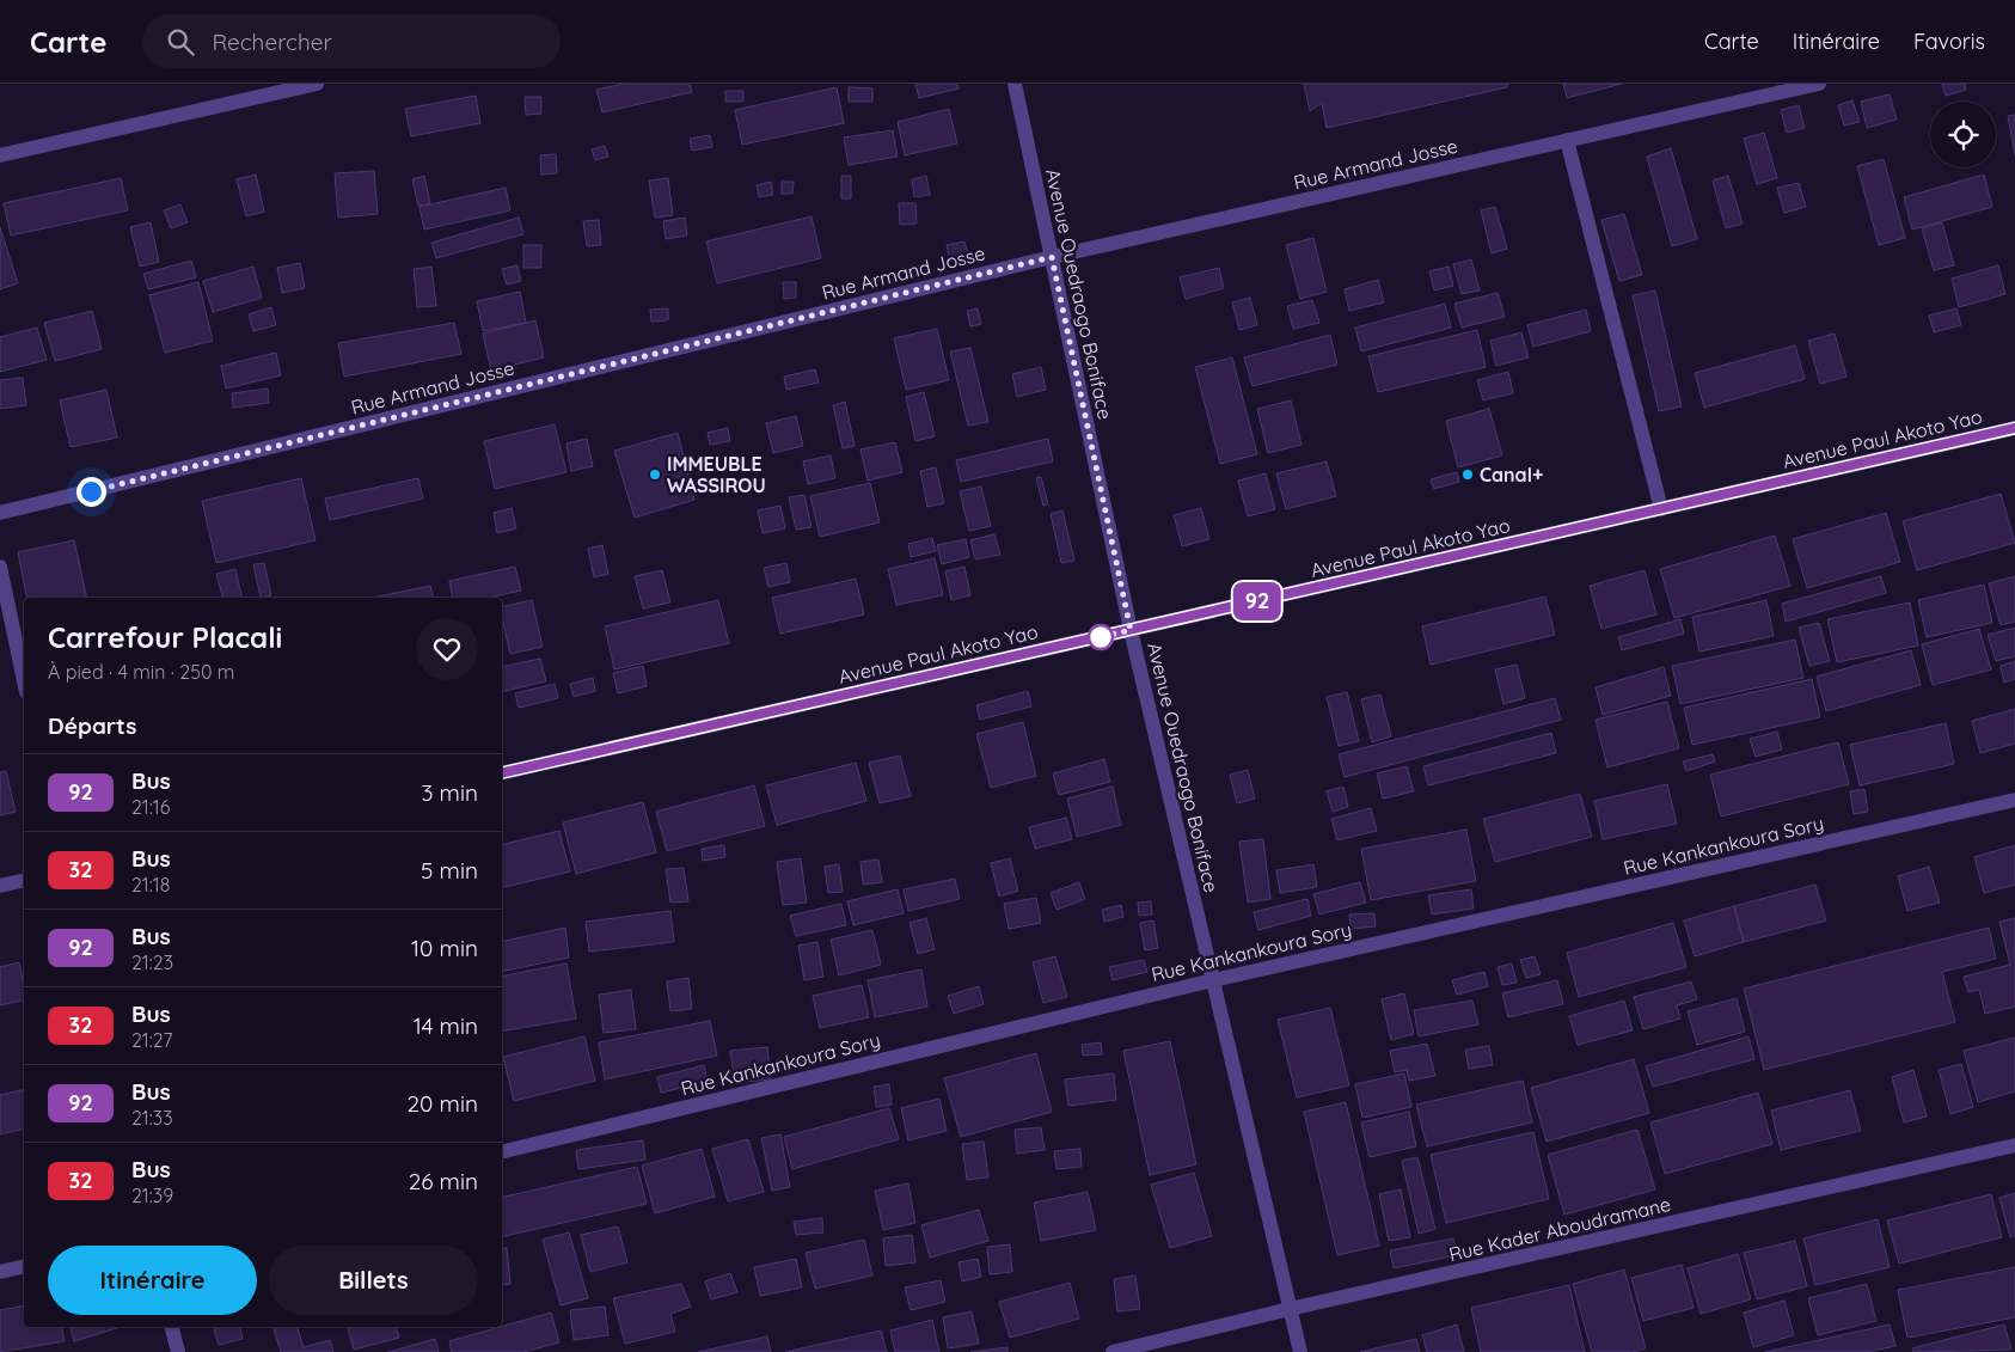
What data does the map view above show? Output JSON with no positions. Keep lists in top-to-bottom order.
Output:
{
  "streets": {
    "street": [
      "Rue Armand Josse",
      "Avenue Ouedraogo Boniface",
      "Avenue Paul Akoto Yao",
      "Rue Kankankoura Sory",
      "Rue Kader Aboudramane"
    ]
  },
  "crossings": [
    ["Rue Armand Josse", "Avenue Ouedraogo Boniface"],
    ["Avenue Ouedraogo Boniface", "Avenue Paul Akoto Yao"],
    ["Avenue Ouedraogo Boniface", "Rue Kankankoura Sory"],
    ["Avenue Ouedraogo Boniface", "Rue Kader Aboudramane"]
  ],
  "places": ["IMMEUBLE WASSIROU", "Canal+"],
  "lines": ["bus line 92"],
  "page": {
    "header": "Carte",
    "search": "Rechercher",
    "nav": ["Carte", "Itinéraire", "Favoris"],
    "on_map": "92",
    "heading": [
      ["Carrefour Placali", "À pied · 4 min · 250 m"],
      "Départs"
    ],
    "list": [
      {
        "mark": "92",
        "name": "Bus",
        "note": "21:16",
        "value": "3 min"
      },
      {
        "mark": "32",
        "name": "Bus",
        "note": "21:18",
        "value": "5 min"
      },
      {
        "mark": "92",
        "name": "Bus",
        "note": "21:23",
        "value": "10 min"
      },
      {
        "mark": "32",
        "name": "Bus",
        "note": "21:27",
        "value": "14 min"
      },
      {
        "mark": "92",
        "name": "Bus",
        "note": "21:33",
        "value": "20 min"
      },
      {
        "mark": "32",
        "name": "Bus",
        "note": "21:39",
        "value": "26 min"
      }
    ],
    "buttons": ["Itinéraire", "Billets"]
  }
}
